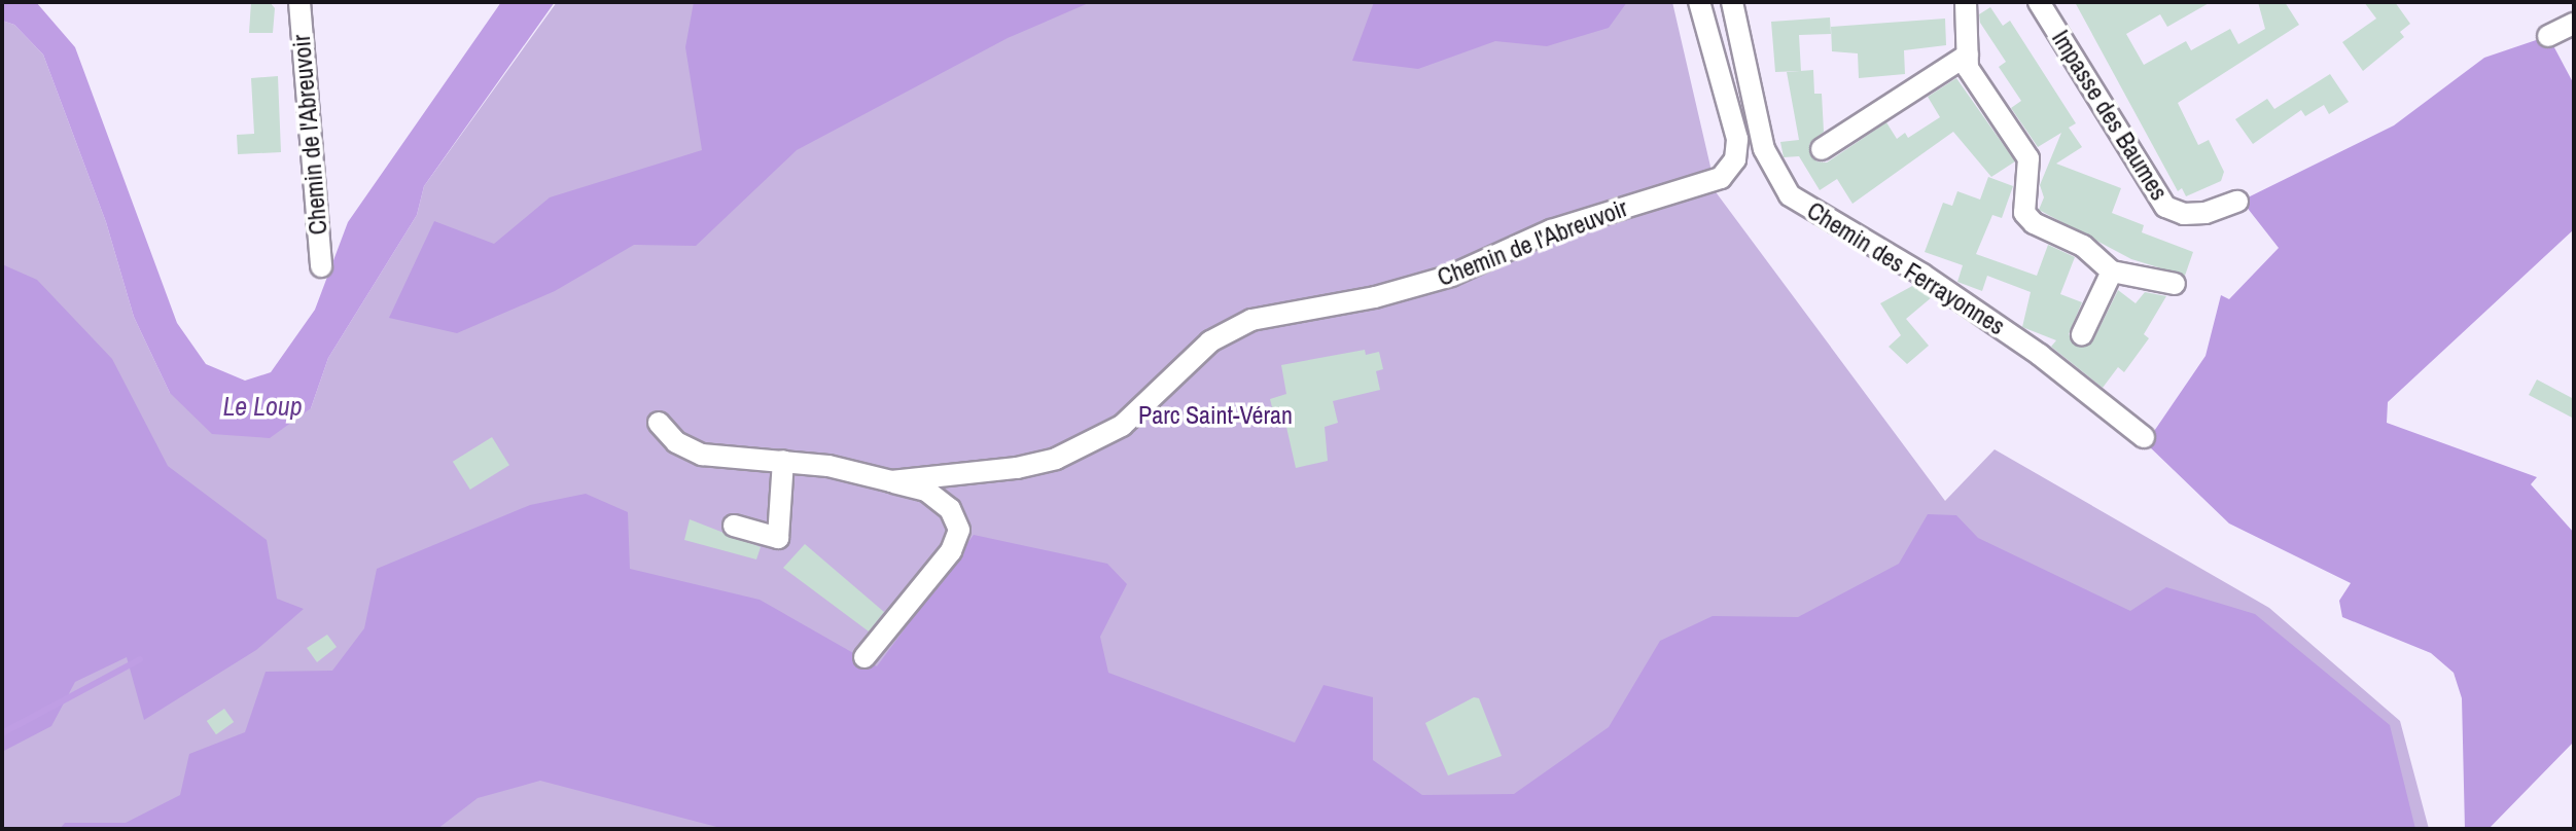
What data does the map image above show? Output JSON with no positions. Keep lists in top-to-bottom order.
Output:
{
  "streets": {
    "street": ["Impasse des Baumes", "Chemin de l'Abreuvoir", "Chemin des Ferrayonnes"]
  },
  "water": ["Le Loup"],
  "parks": ["Parc Saint-Véran"]
}
